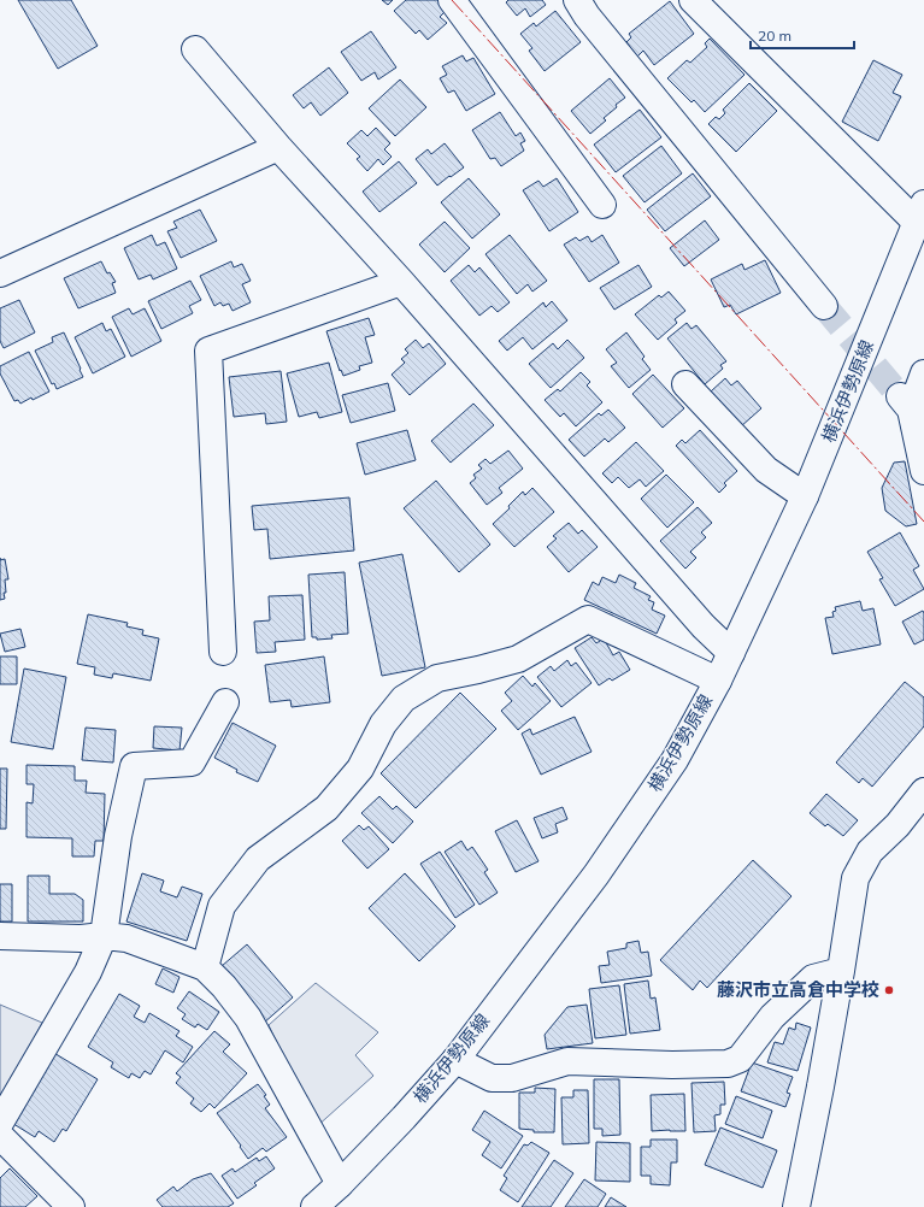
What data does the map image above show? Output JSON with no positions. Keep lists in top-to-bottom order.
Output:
{
  "streets": {
    "street": ["横浜伊勢原線"]
  },
  "places": ["藤沢市立高倉中学校"],
  "scale_bar": "20 m"
}
